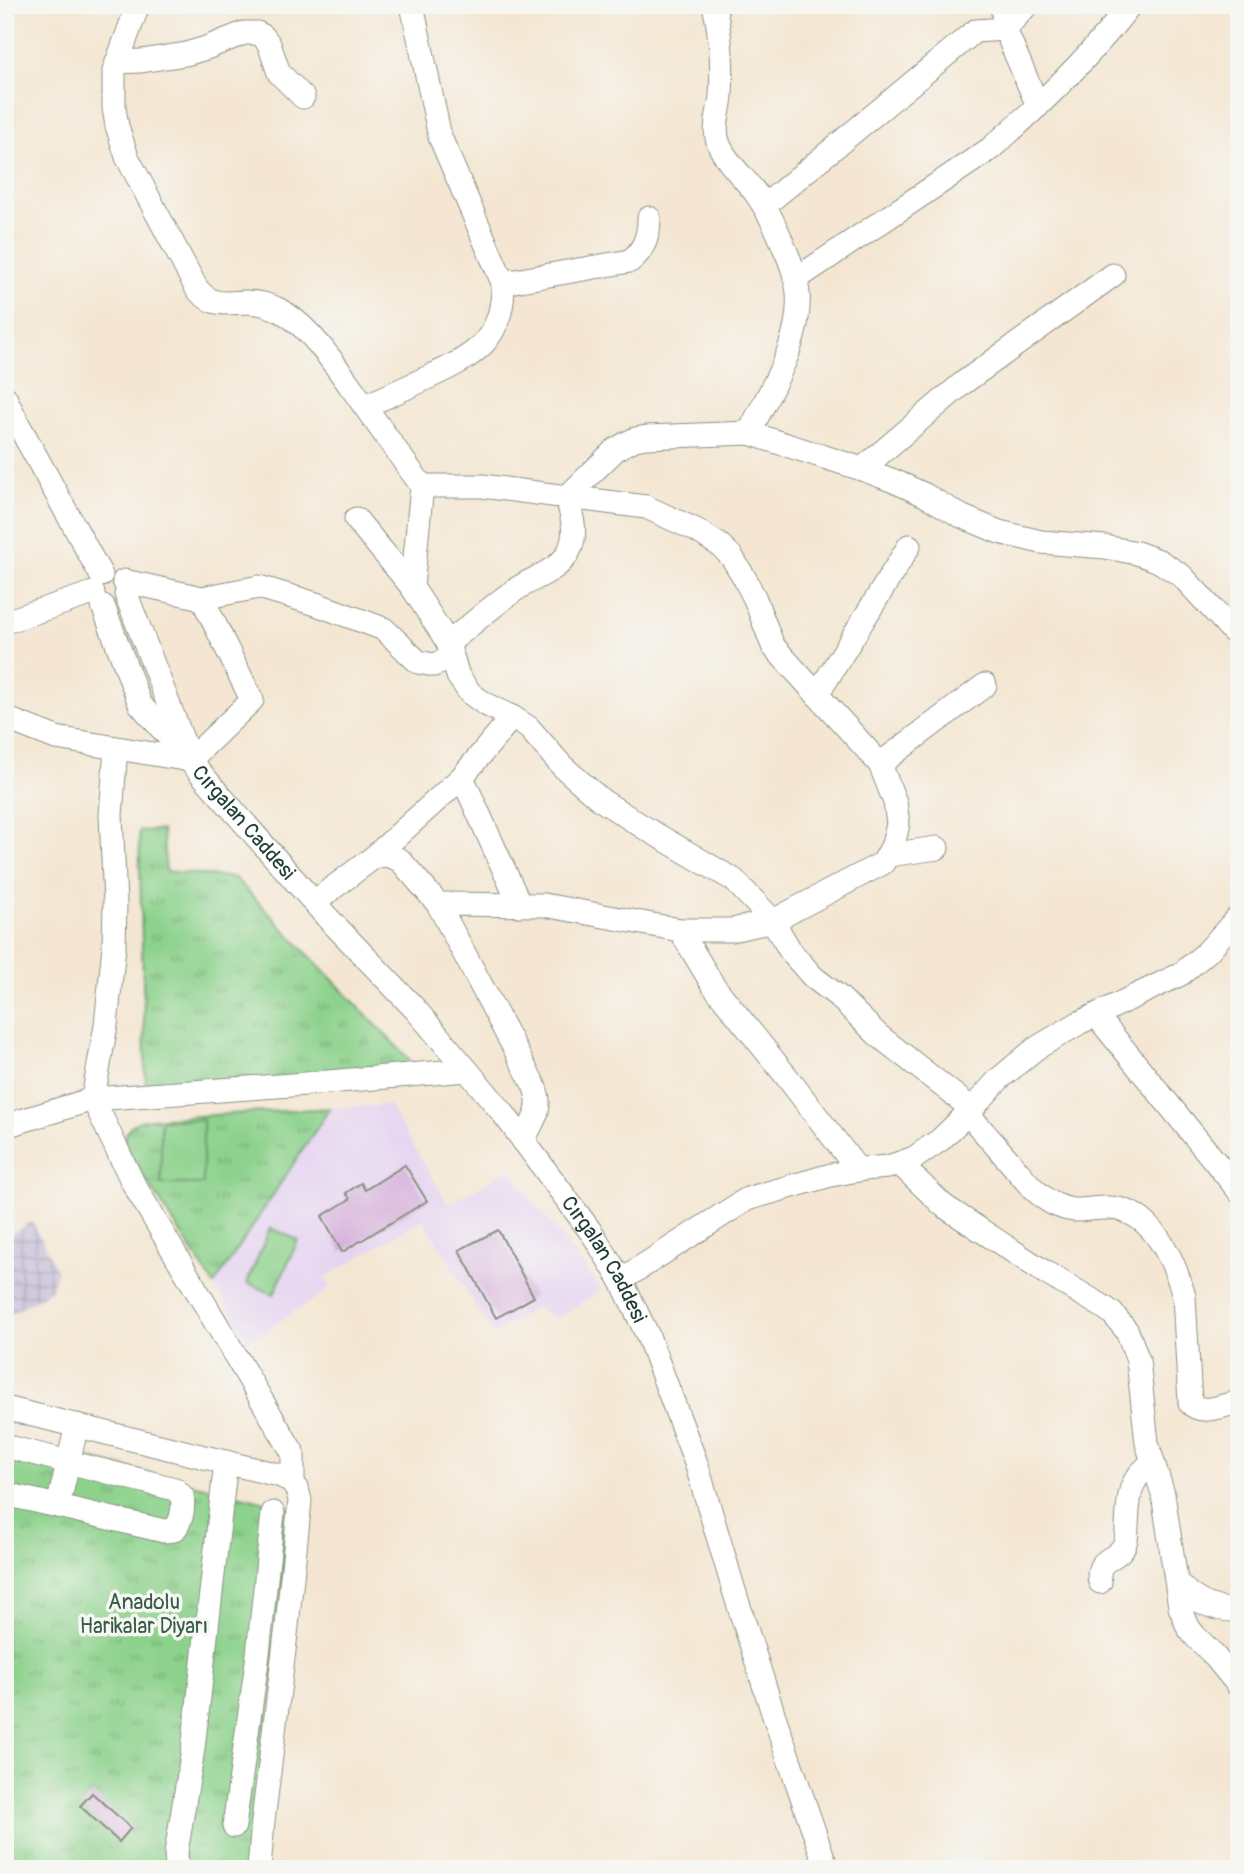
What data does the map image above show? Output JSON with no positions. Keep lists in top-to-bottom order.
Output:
{
  "streets": {
    "street": ["Cırgalan Caddesi"]
  },
  "parks": ["Anadolu Harikalar Diyarı"]
}
